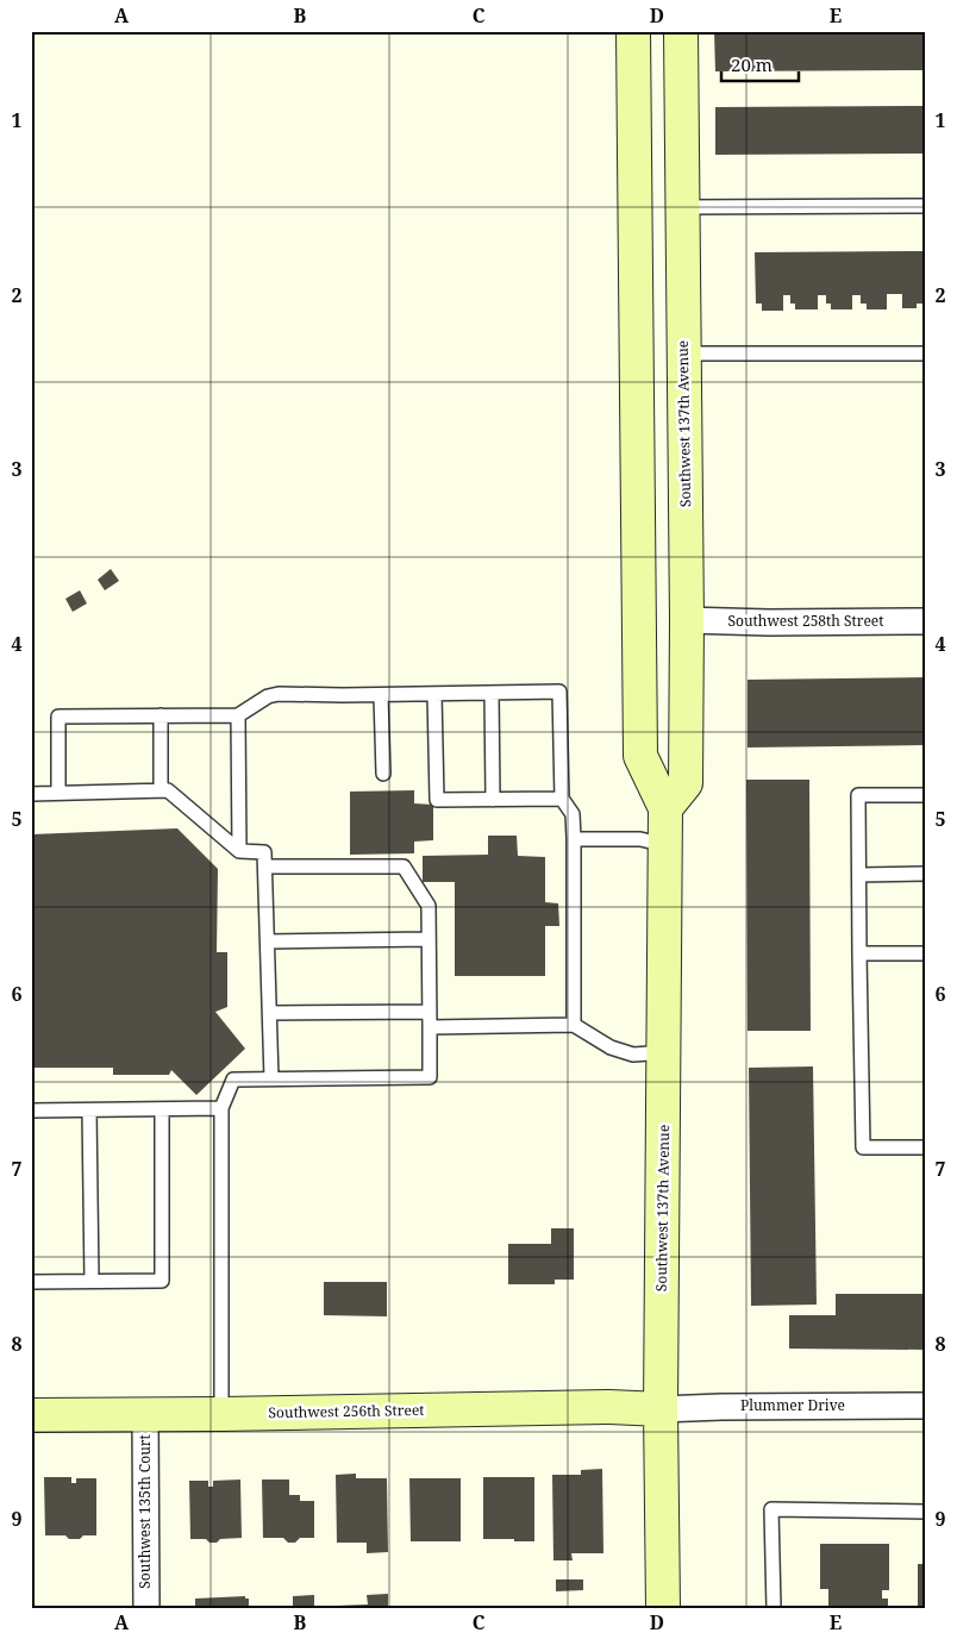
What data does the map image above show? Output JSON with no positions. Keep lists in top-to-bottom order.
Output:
{
  "streets": {
    "main road": ["Southwest 137th Avenue", "Southwest 256th Street"],
    "street": ["Southwest 258th Street", "Plummer Drive", "Southwest 135th Court"]
  },
  "crossings": [
    ["Southwest 137th Avenue", "Southwest 258th Street"],
    ["Southwest 137th Avenue", "Plummer Drive"],
    ["Southwest 137th Avenue", "Southwest 256th Street"],
    ["Plummer Drive", "Southwest 256th Street"],
    ["Southwest 256th Street", "Southwest 135th Court"]
  ],
  "scale_bar": "20 m",
  "grid": {
    "columns": [
      "A",
      "B",
      "C",
      "D",
      "E"
    ],
    "rows": [
      "1",
      "2",
      "3",
      "4",
      "5",
      "6",
      "7",
      "8",
      "9"
    ]
  }
}
